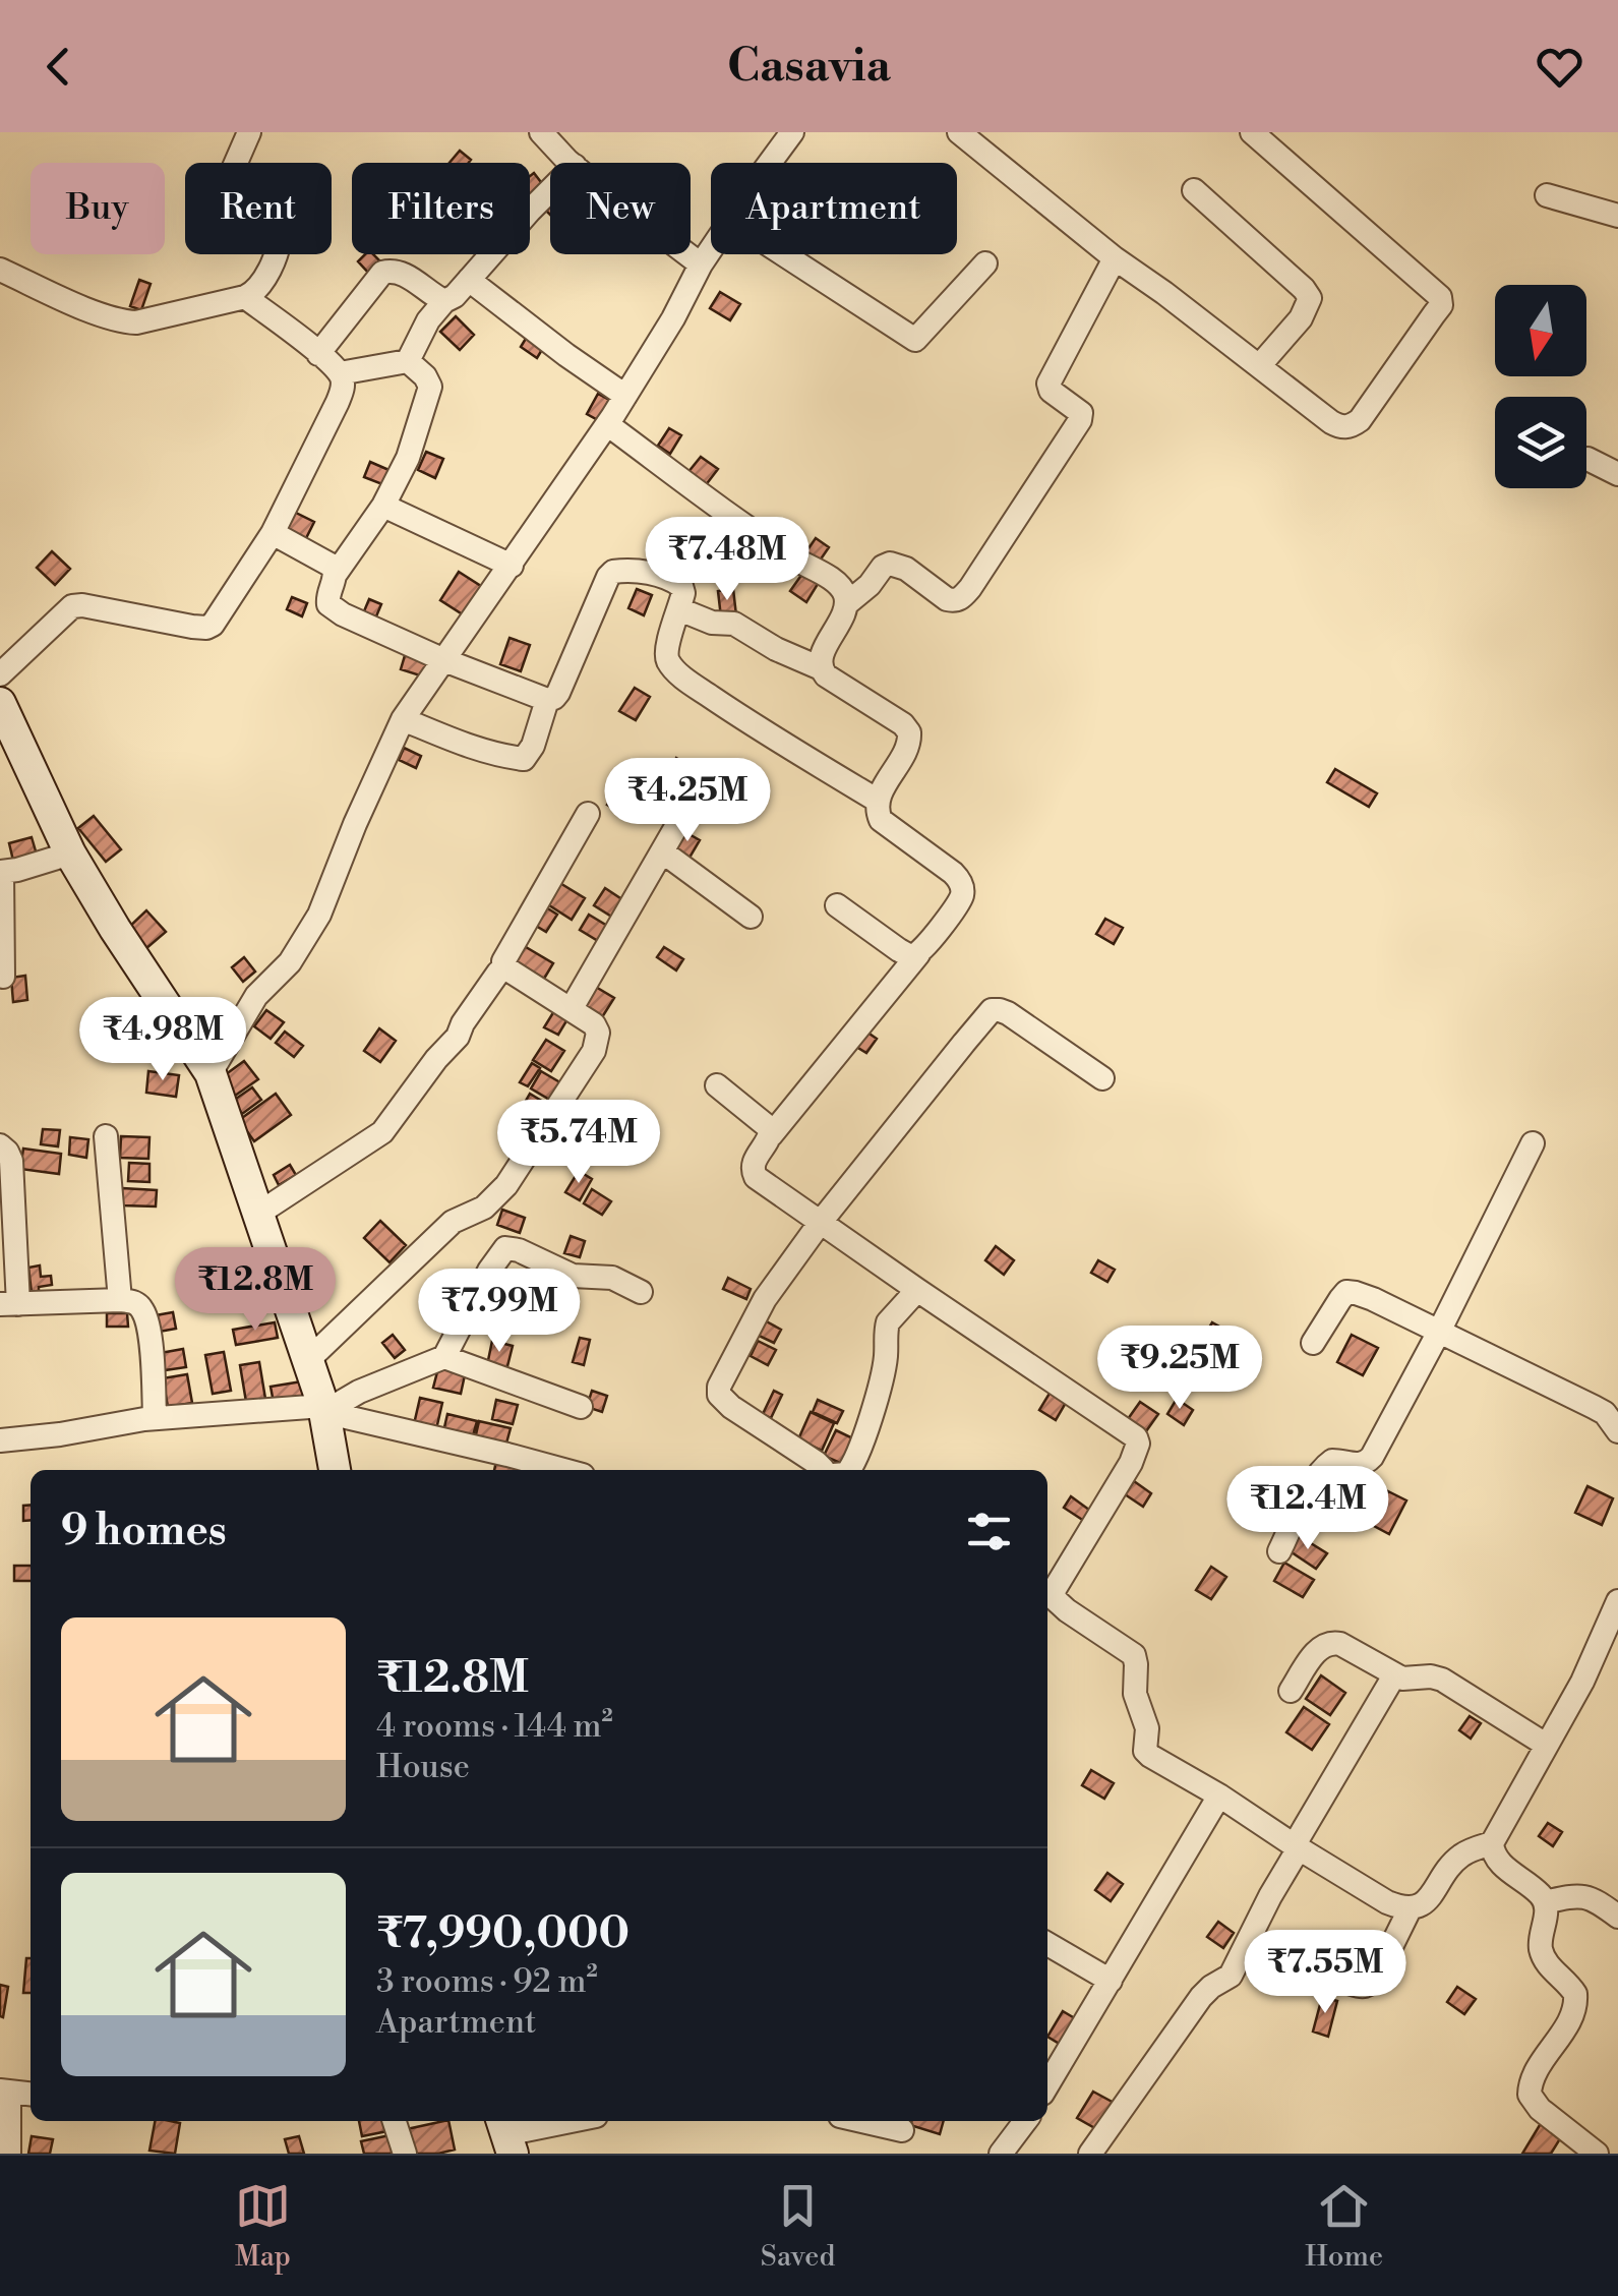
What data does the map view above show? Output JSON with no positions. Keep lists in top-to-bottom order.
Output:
{
  "north": "bottom",
  "page": {
    "header": "Casavia",
    "chip": [
      "Buy",
      "Rent",
      "Filters",
      "New",
      "Apartment"
    ],
    "price": [
      "₹7.48M",
      "₹4.25M",
      "₹4.98M",
      "₹5.74M",
      "₹12.8M",
      "₹7.99M",
      "₹9.25M",
      "₹12.4M",
      "₹7.55M"
    ],
    "heading": "9 homes",
    "list": [
      {
        "name": "₹12.8M",
        "note": "4 rooms · 144 m² · House"
      },
      {
        "name": "₹7,990,000",
        "note": "3 rooms · 92 m² · Apartment"
      }
    ],
    "tabs": ["Map", "Saved", "Home"]
  }
}
